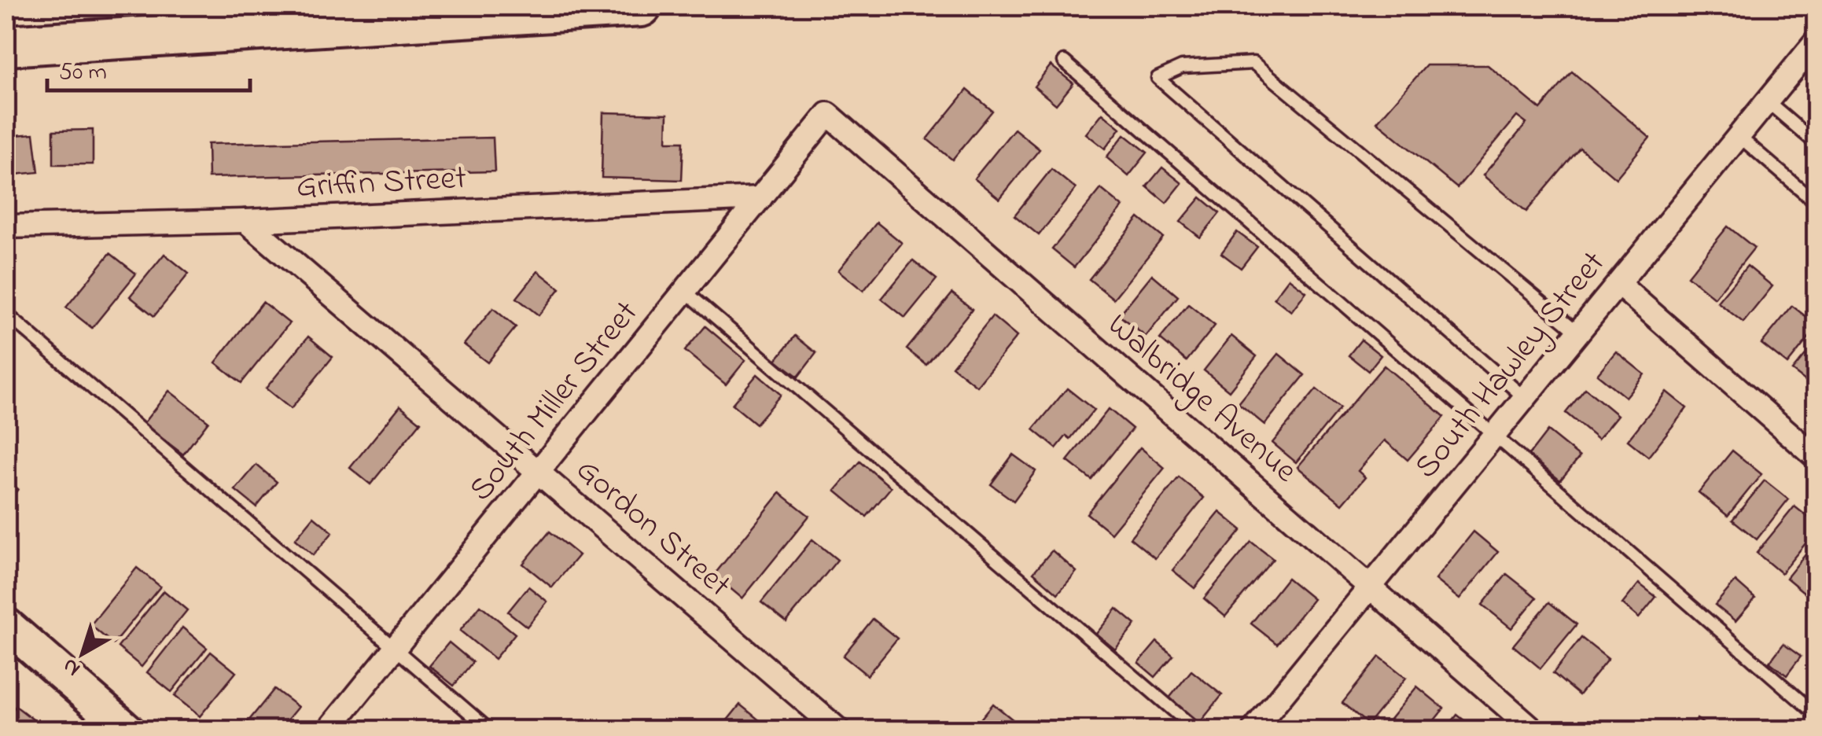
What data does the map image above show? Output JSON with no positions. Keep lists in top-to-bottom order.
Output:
{
  "streets": {
    "street": [
      "Griffin Street",
      "South Hawley Street",
      "Walbridge Avenue",
      "South Miller Street",
      "Gordon Street"
    ]
  },
  "crossings": [
    ["Griffin Street", "South Miller Street"],
    ["Griffin Street", "Gordon Street"],
    ["South Hawley Street", "Walbridge Avenue"],
    ["Walbridge Avenue", "South Miller Street"],
    ["South Miller Street", "Gordon Street"]
  ],
  "scale_bar": "50 m",
  "north": "bottom left"
}
